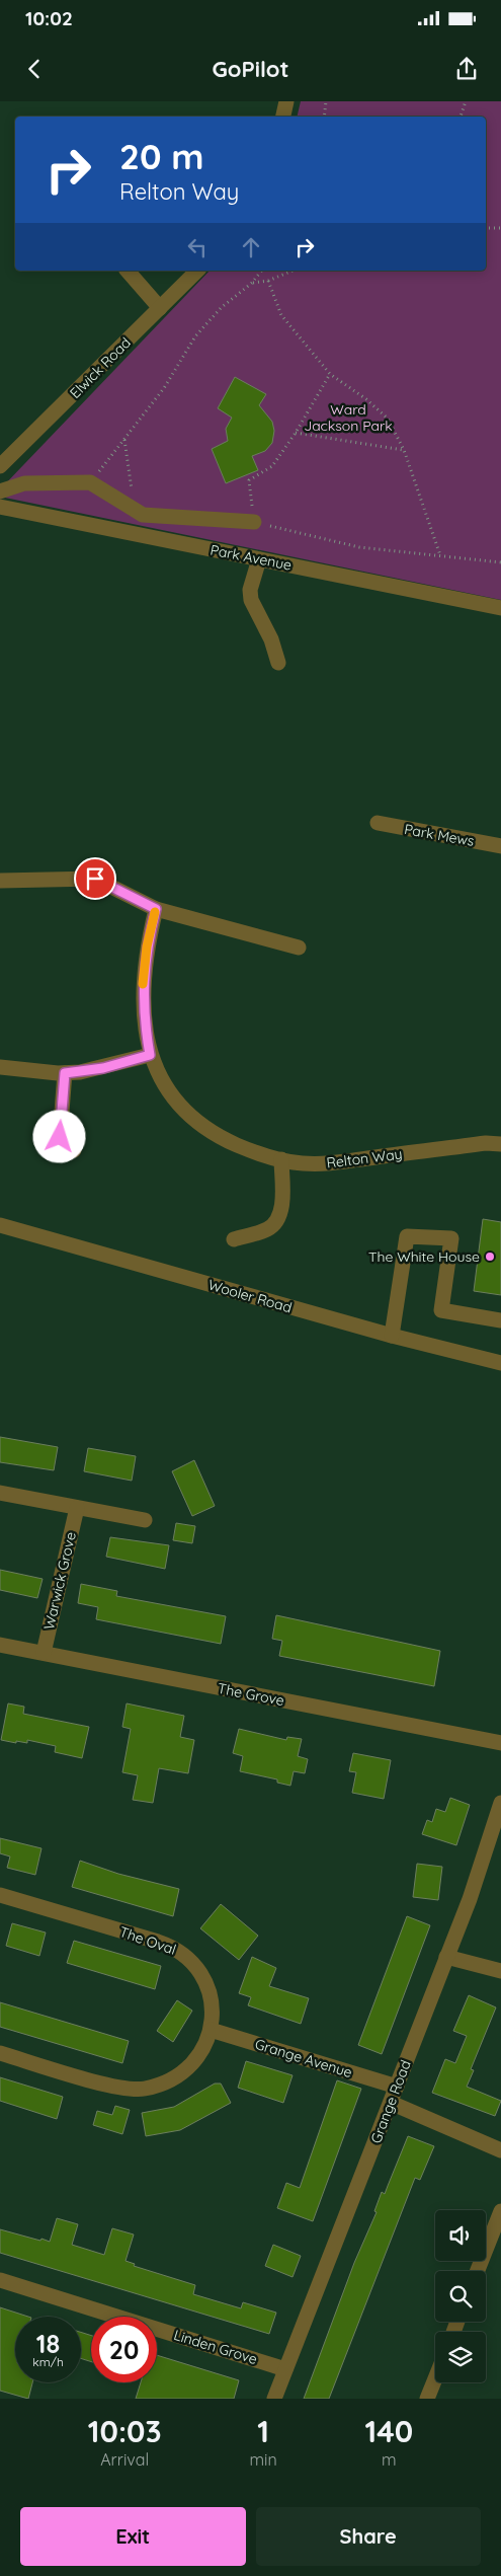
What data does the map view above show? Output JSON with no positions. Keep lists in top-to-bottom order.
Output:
{
  "streets": {
    "street": [
      "Elwick Road",
      "Park Avenue",
      "Park Mews",
      "Relton Way",
      "Wooler Road",
      "Warwick Grove",
      "The Grove",
      "The Oval",
      "Grange Avenue",
      "Grange Road",
      "Linden Grove"
    ]
  },
  "crossings": [
    ["Warwick Grove", "The Grove"],
    ["The Oval", "Grange Avenue"],
    ["Grange Avenue", "Grange Road"],
    ["Grange Road", "Linden Grove"]
  ],
  "parks": ["Ward Jackson Park"],
  "places": ["The White House"],
  "page": {
    "status": "10:02",
    "header": "GoPilot",
    "turn": ["20 m", "Relton Way"],
    "speed": "18 km/h",
    "limit": "20",
    "eta": [
      "10:03",
      "Arrival",
      "1",
      "min",
      "140",
      "m"
    ],
    "buttons": ["Exit", "Share"]
  }
}
